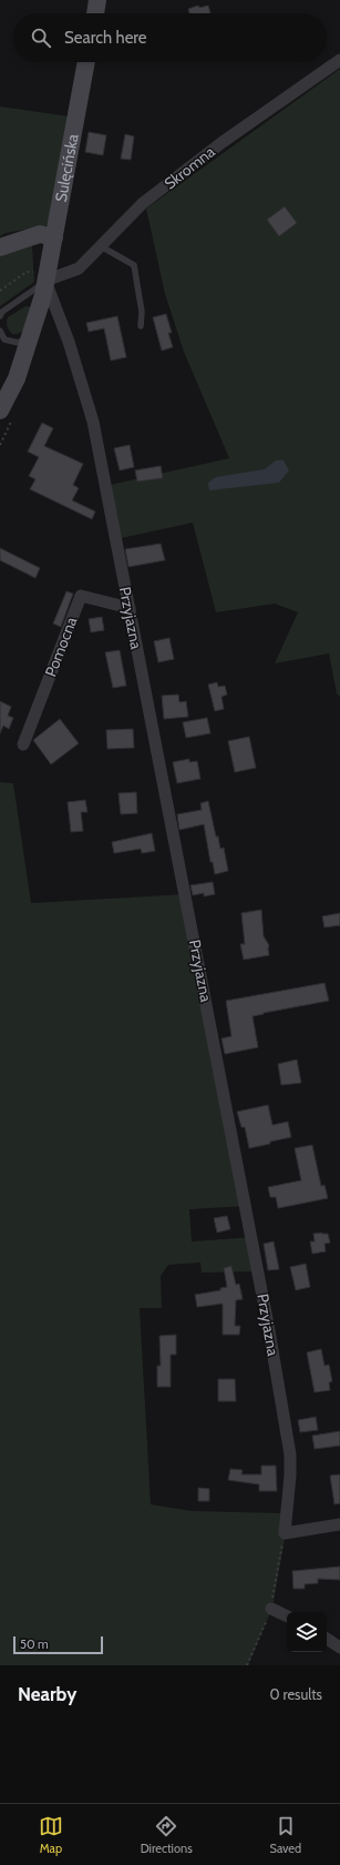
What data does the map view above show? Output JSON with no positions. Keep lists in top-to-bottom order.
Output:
{
  "streets": {
    "street": [
      "Sulęcińska",
      "Skromna",
      "Przyjazna",
      "Pomocna"
    ]
  },
  "crossings": [
    ["Sulęcińska", "Skromna"],
    ["Sulęcińska", "Przyjazna"],
    ["Skromna", "Przyjazna"],
    ["Przyjazna", "Pomocna"]
  ],
  "scale_bar": "50 m",
  "page": {
    "search": "Search here",
    "scale": "50 m",
    "heading": ["Nearby", "0 results"],
    "nav": ["Map", "Directions", "Saved"]
  }
}
